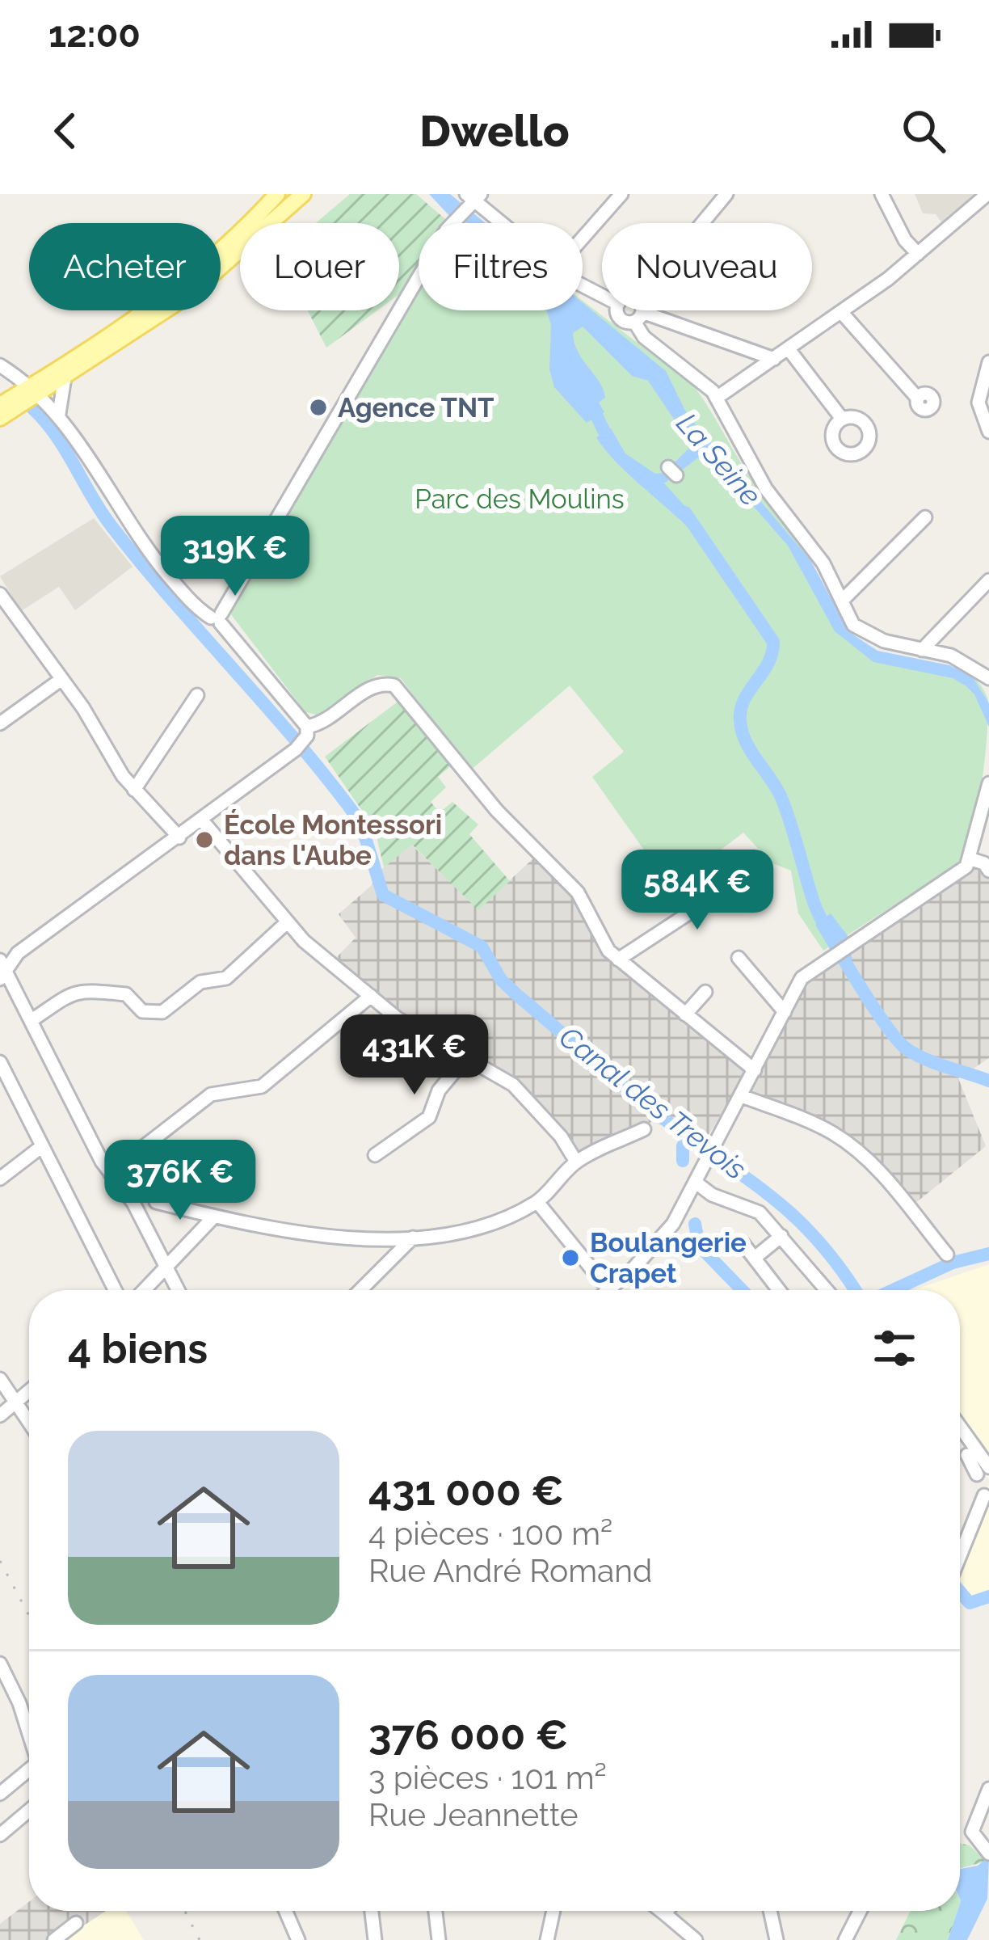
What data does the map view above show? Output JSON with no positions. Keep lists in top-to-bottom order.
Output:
{
  "water": ["La Seine", "Canal des Trevois"],
  "parks": ["Parc des Moulins"],
  "places": ["Agence TNT", "École Montessori dans l'Aube", "Boulangerie Crapet"],
  "page": {
    "status": "12:00",
    "header": "Dwello",
    "chip": [
      "Acheter",
      "Louer",
      "Filtres",
      "Nouveau"
    ],
    "price": [
      "319K €",
      "584K €",
      "431K €",
      "376K €"
    ],
    "heading": "4 biens",
    "list": [
      {
        "name": "431 000 €",
        "note": "4 pièces · 100 m² · Rue André Romand"
      },
      {
        "name": "376 000 €",
        "note": "3 pièces · 101 m² · Rue Jeannette"
      }
    ]
  }
}
